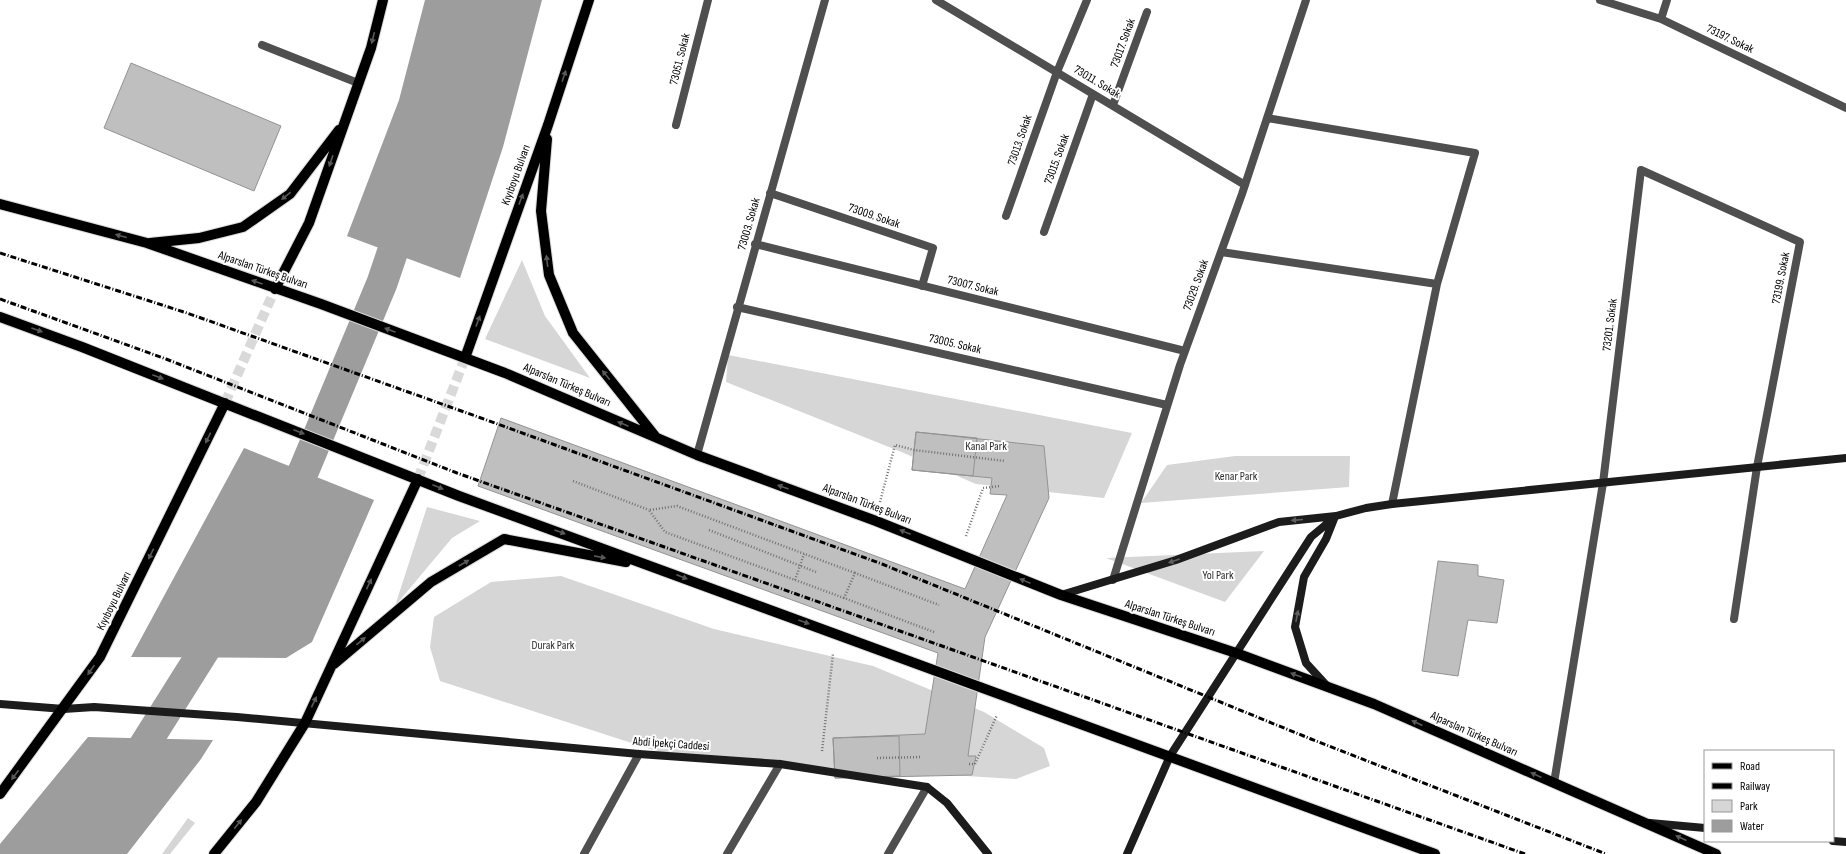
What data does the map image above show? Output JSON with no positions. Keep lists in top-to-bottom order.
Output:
{
  "streets": {
    "main road": ["Kıyıboyu Bulvarı", "Alparslan Türkeş Bulvarı", "Abdi İpekçi Caddesi"],
    "street": [
      "73197. Sokak",
      "73017. Sokak",
      "73051. Sokak",
      "73011. Sokak",
      "73013. Sokak",
      "73015. Sokak",
      "73009. Sokak",
      "73003. Sokak",
      "73199. Sokak",
      "73029. Sokak",
      "73007. Sokak",
      "73201. Sokak",
      "73005. Sokak"
    ]
  },
  "crossings": [
    ["73017. Sokak", "73011. Sokak"],
    ["73011. Sokak", "73013. Sokak"],
    ["73011. Sokak", "73015. Sokak"],
    ["73011. Sokak", "73029. Sokak"],
    ["Kıyıboyu Bulvarı", "Alparslan Türkeş Bulvarı"],
    ["Kıyıboyu Bulvarı", "Abdi İpekçi Caddesi"],
    ["73009. Sokak", "73003. Sokak"],
    ["73009. Sokak", "73007. Sokak"],
    ["73003. Sokak", "Alparslan Türkeş Bulvarı"],
    ["73003. Sokak", "73007. Sokak"],
    ["73003. Sokak", "73005. Sokak"],
    ["Alparslan Türkeş Bulvarı", "73201. Sokak"],
    ["73199. Sokak", "73201. Sokak"],
    ["73029. Sokak", "73007. Sokak"],
    ["73029. Sokak", "73005. Sokak"]
  ],
  "one_way": ["Alparslan Türkeş Bulvarı"],
  "parks": [
    "Kanal Park",
    "Kenar Park",
    "Yol Park",
    "Durak Park"
  ],
  "legend": [
    "Road",
    "Railway",
    "Park",
    "Water"
  ]
}
